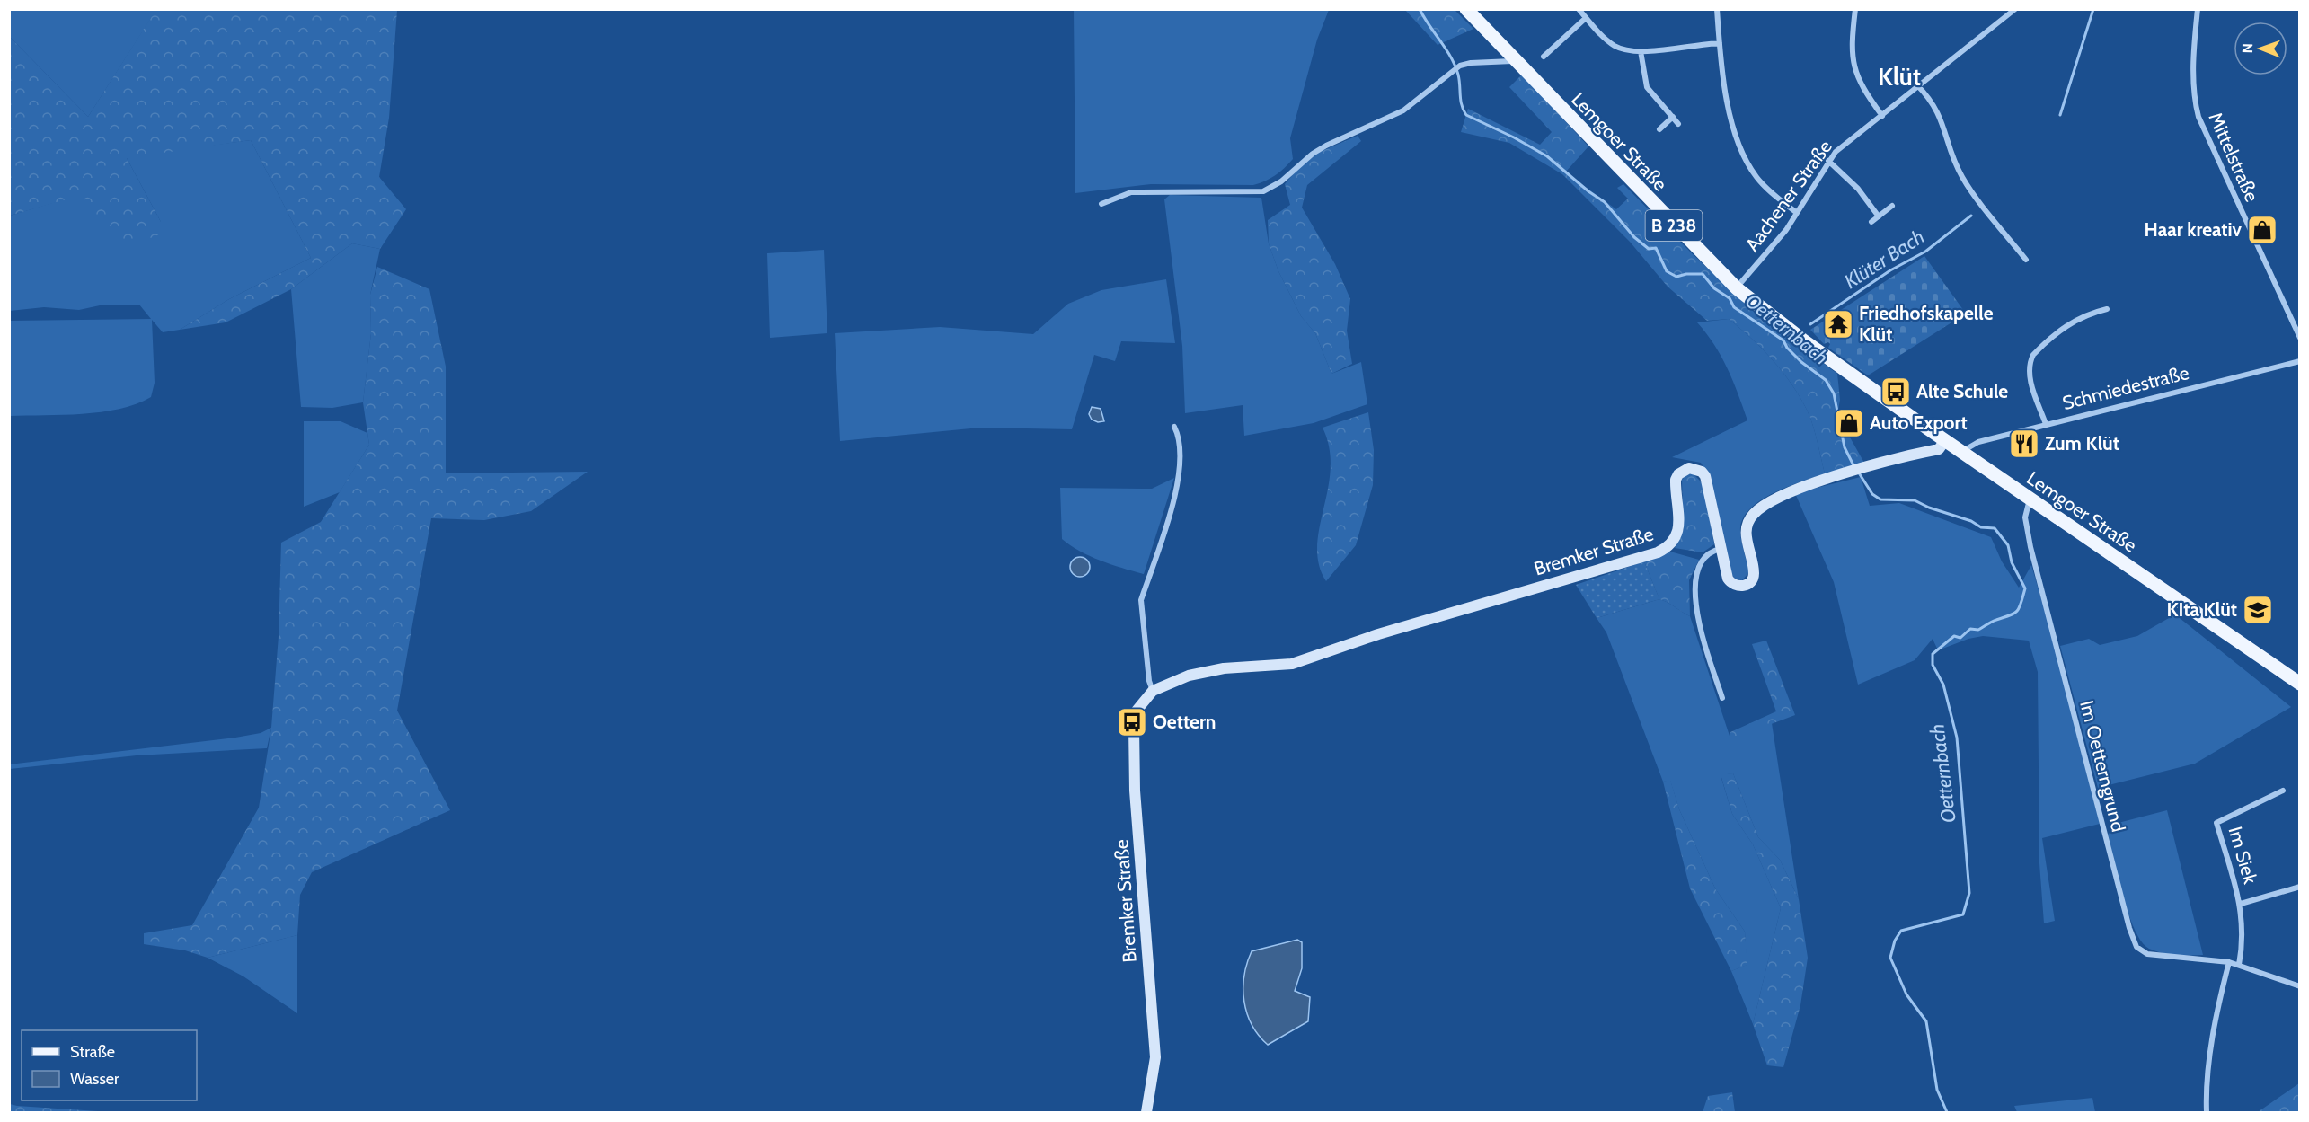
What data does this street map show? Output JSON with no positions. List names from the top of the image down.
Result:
{
  "streets": {
    "main road": ["Lemgoer Straße", "B 238"],
    "street": [
      "Mittelstraße",
      "Aachener Straße",
      "Schmiedestraße",
      "Bremker Straße",
      "Im Oetterngrund",
      "Im Siek"
    ]
  },
  "crossings": [
    ["Lemgoer Straße", "Aachener Straße"],
    ["Lemgoer Straße", "Schmiedestraße"],
    ["Lemgoer Straße", "Bremker Straße"],
    ["Lemgoer Straße", "Im Oetterngrund"]
  ],
  "districts": ["Klüt"],
  "water": ["Klüter Bach", "Oetternbach"],
  "places": {
    "shop": ["Haar kreativ", "Auto Export"],
    "temple": ["Friedhofskapelle Klüt"],
    "bus stop": ["Alte Schule", "Oettern"],
    "restaurant": ["Zum Klüt"],
    "school or university": ["KIta Klüt"]
  },
  "legend": ["Straße", "Wasser"],
  "north": "left"
}
